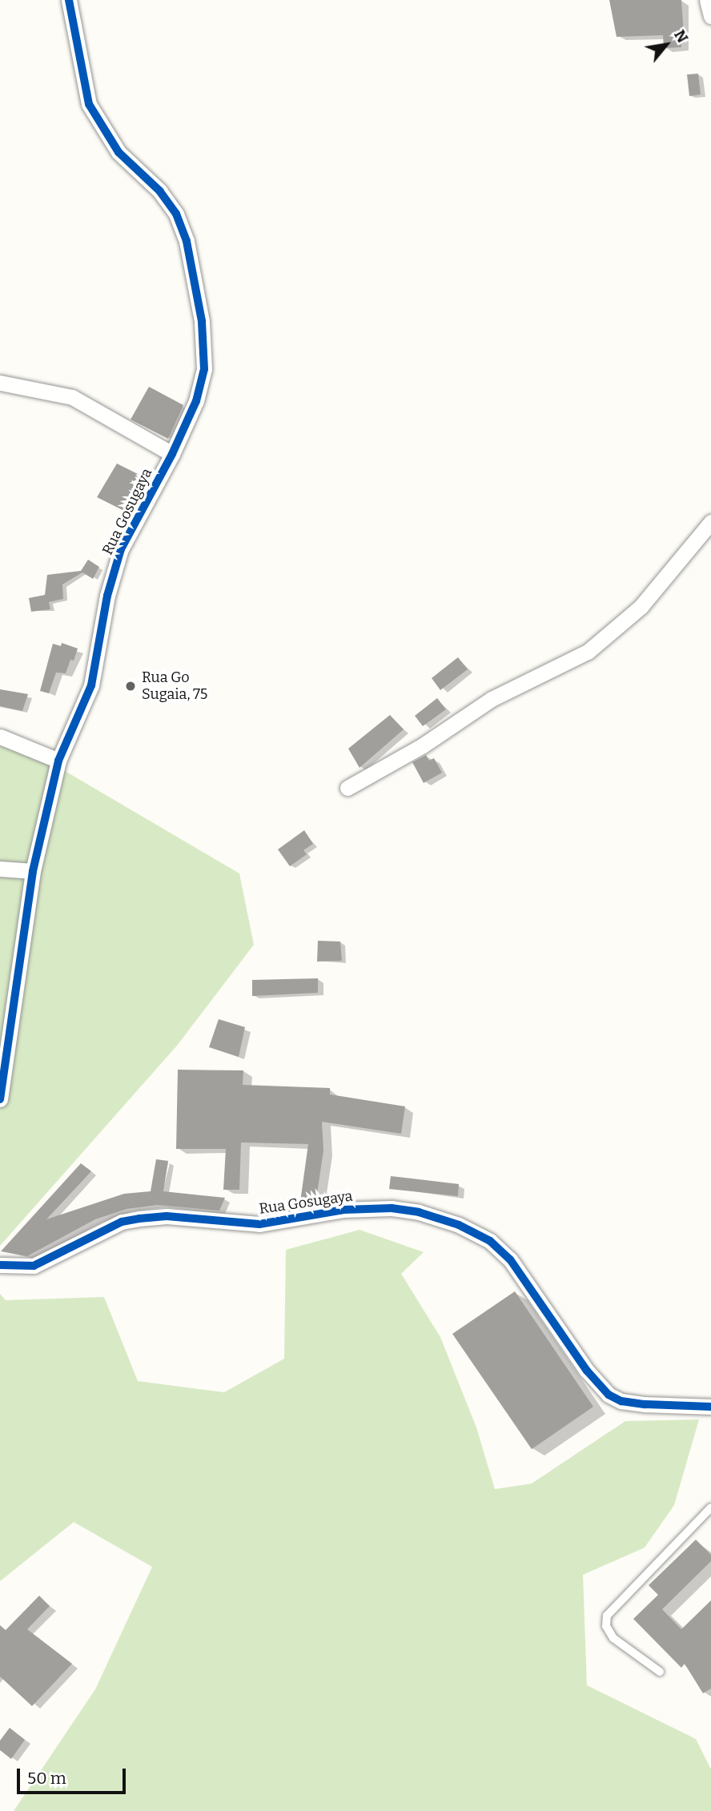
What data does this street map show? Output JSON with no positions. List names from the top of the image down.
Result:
{
  "streets": {
    "street": ["Rua Gosugaya"]
  },
  "places": ["Rua Go Sugaia, 75"],
  "scale_bar": "50 m",
  "north": "top right"
}
